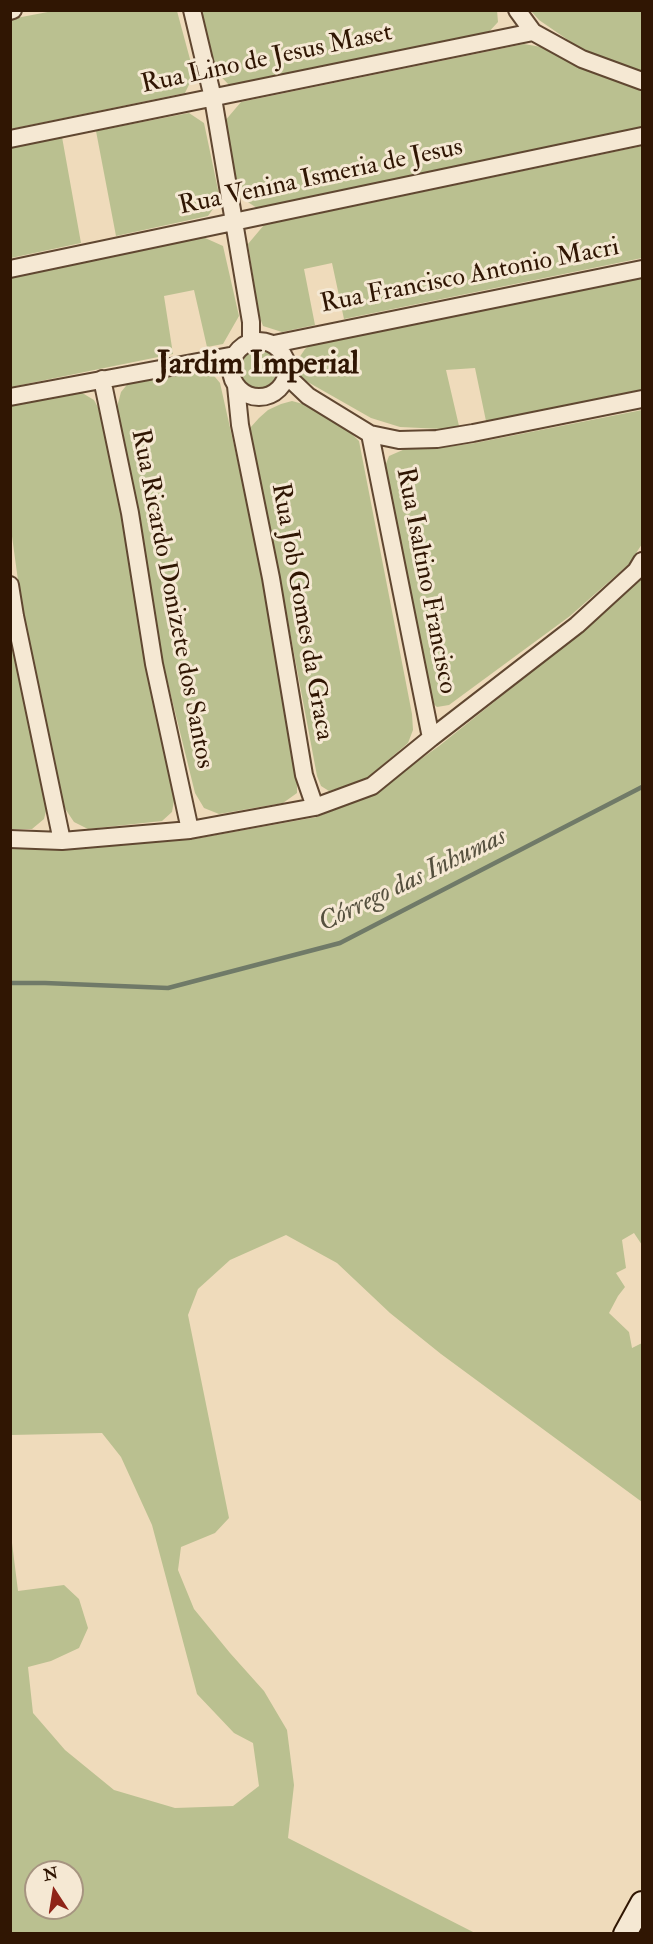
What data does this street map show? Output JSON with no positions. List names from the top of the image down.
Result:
{
  "streets": {
    "street": [
      "Rua Lino de Jesus Maset",
      "Rua Venina Ismeria de Jesus",
      "Rua Francisco Antonio Macri",
      "Rua Isaltino Francisco",
      "Rua Ricardo Donizete dos Santos",
      "Rua Job Gomes da Graca"
    ]
  },
  "crossings": [
    ["Rua Francisco Antonio Macri", "Rua Job Gomes da Graca"]
  ],
  "districts": ["Jardim Imperial"],
  "water": ["Córrego das Inhumas"],
  "north": "top"
}
